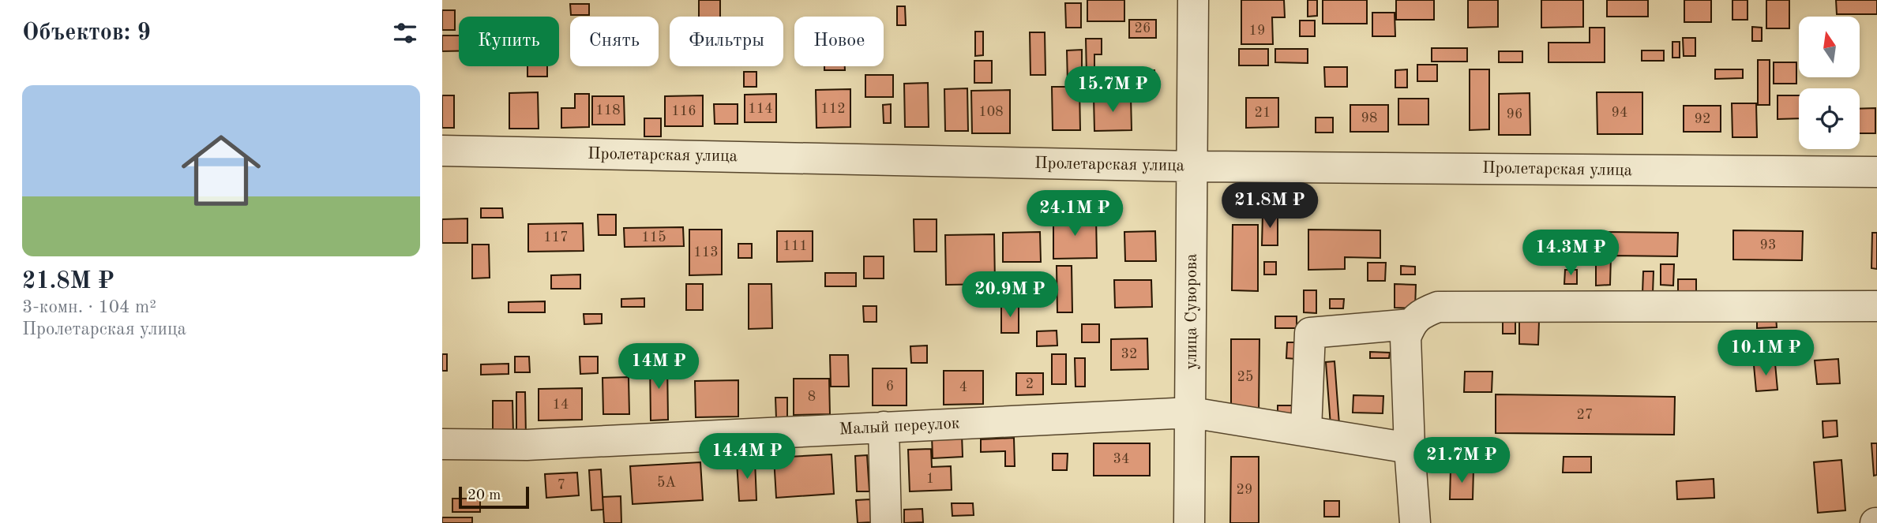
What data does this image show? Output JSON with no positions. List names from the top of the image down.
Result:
{
  "streets": {
    "street": ["Пролетарская улица", "улица Суворова", "Малый переулок"]
  },
  "crossings": [
    ["Пролетарская улица", "улица Суворова"],
    ["улица Суворова", "Малый переулок"]
  ],
  "house_numbers": [
    "26",
    "19",
    "114",
    "112",
    "118",
    "116",
    "108",
    "21",
    "94",
    "96",
    "98",
    "92",
    "117",
    "115",
    "93",
    "111",
    "113",
    "32",
    "25",
    "2",
    "6",
    "4",
    "8",
    "14",
    "27",
    "34",
    "1",
    "5А",
    "7",
    "29"
  ],
  "scale_bar": "20 m",
  "north": "top",
  "page": {
    "heading": "Объектов: 9",
    "chip": [
      "Купить",
      "Снять",
      "Фильтры",
      "Новое"
    ],
    "list": [
      {
        "name": "21.8M ₽",
        "note": "3-комн. · 104 m² · Пролетарская улица"
      }
    ],
    "price": [
      "15.7M ₽",
      "21.8M ₽",
      "24.1M ₽",
      "14.3M ₽",
      "20.9M ₽",
      "10.1M ₽",
      "14M ₽",
      "14.4M ₽",
      "21.7M ₽"
    ],
    "scale": "20 m"
  }
}
